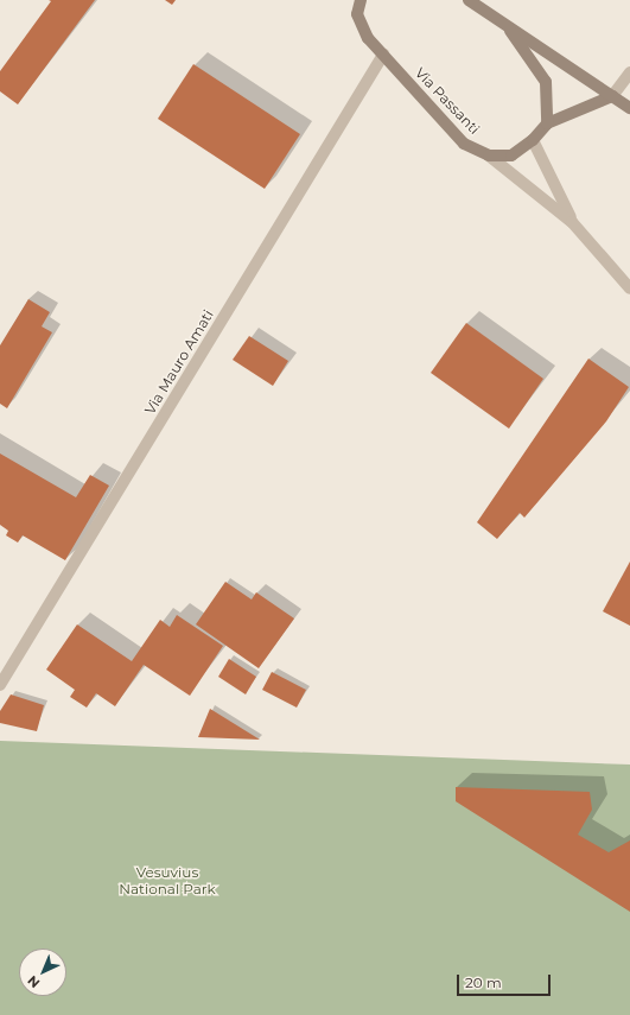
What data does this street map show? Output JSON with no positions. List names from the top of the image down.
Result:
{
  "streets": {
    "main road": ["Via Passanti"],
    "street": ["Via Mauro Amati"]
  },
  "crossings": [
    ["Via Passanti", "Via Mauro Amati"]
  ],
  "parks": ["Vesuvius National Park"],
  "scale_bar": "20 m",
  "north": "bottom left"
}
